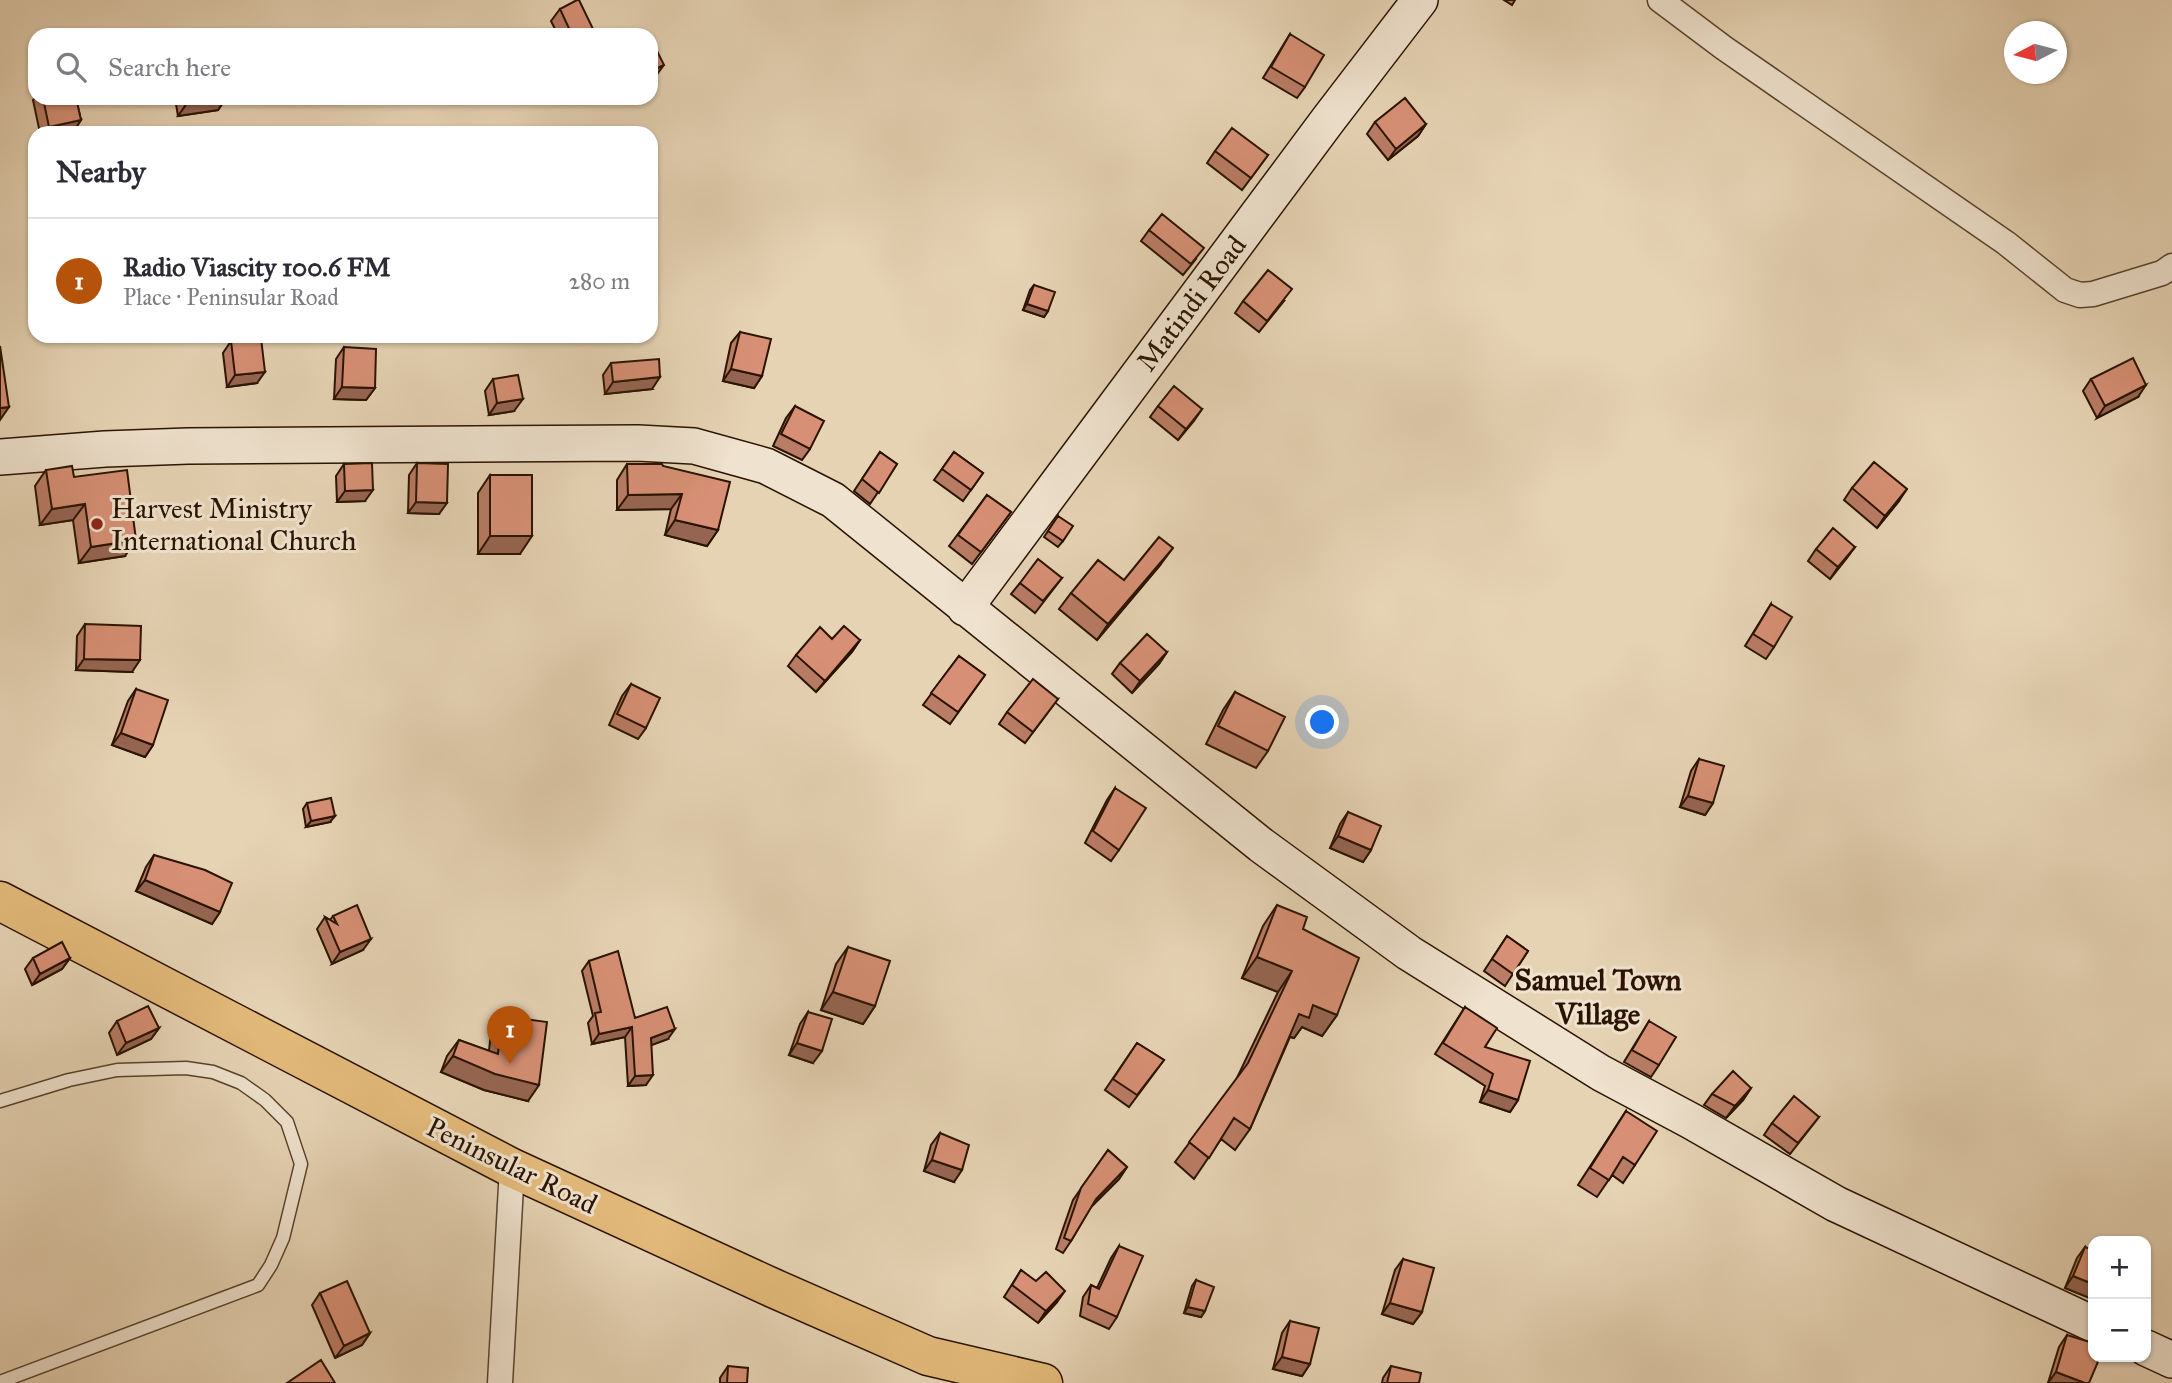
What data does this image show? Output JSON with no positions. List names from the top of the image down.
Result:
{
  "streets": {
    "main road": ["Peninsular Road"],
    "street": ["Matindi Road"]
  },
  "districts": ["Samuel Town Village"],
  "places": ["Harvest Ministry International Church"],
  "north": "left",
  "page": {
    "search": "Search here",
    "heading": "Nearby",
    "list": [
      {
        "mark": "1",
        "name": "Radio Viascity 100.6 FM",
        "note": "Place · Peninsular Road",
        "value": "280 m"
      }
    ],
    "pins": "1",
    "map_buttons": ["+", "−"]
  }
}
